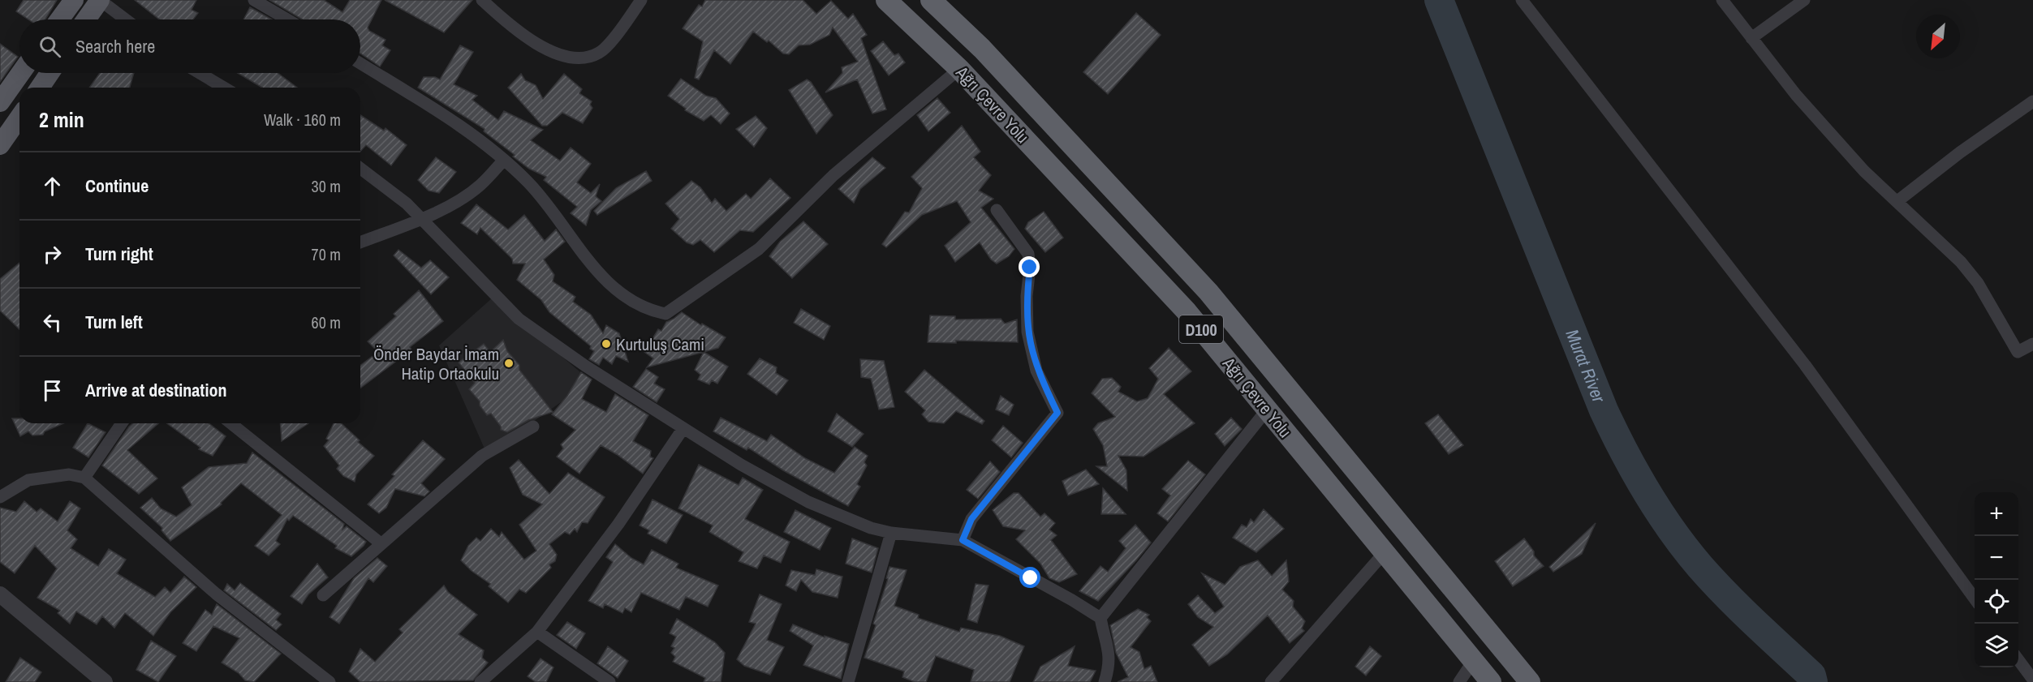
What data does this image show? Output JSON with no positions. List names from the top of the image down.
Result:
{
  "streets": {
    "highway": ["Ağrı Çevre Yolu", "D100"]
  },
  "water": ["Murat River"],
  "places": ["Kurtuluş Cami", "Önder Baydar İmam Hatip Ortaokulu"],
  "north": "bottom left",
  "page": {
    "search": "Search here",
    "heading": ["2 min", "Walk · 160 m"],
    "list": [
      ["Continue", "30 m"],
      ["Turn right", "70 m"],
      ["Turn left", "60 m"],
      "Arrive at destination"
    ],
    "map_buttons": ["+", "−"]
  }
}
